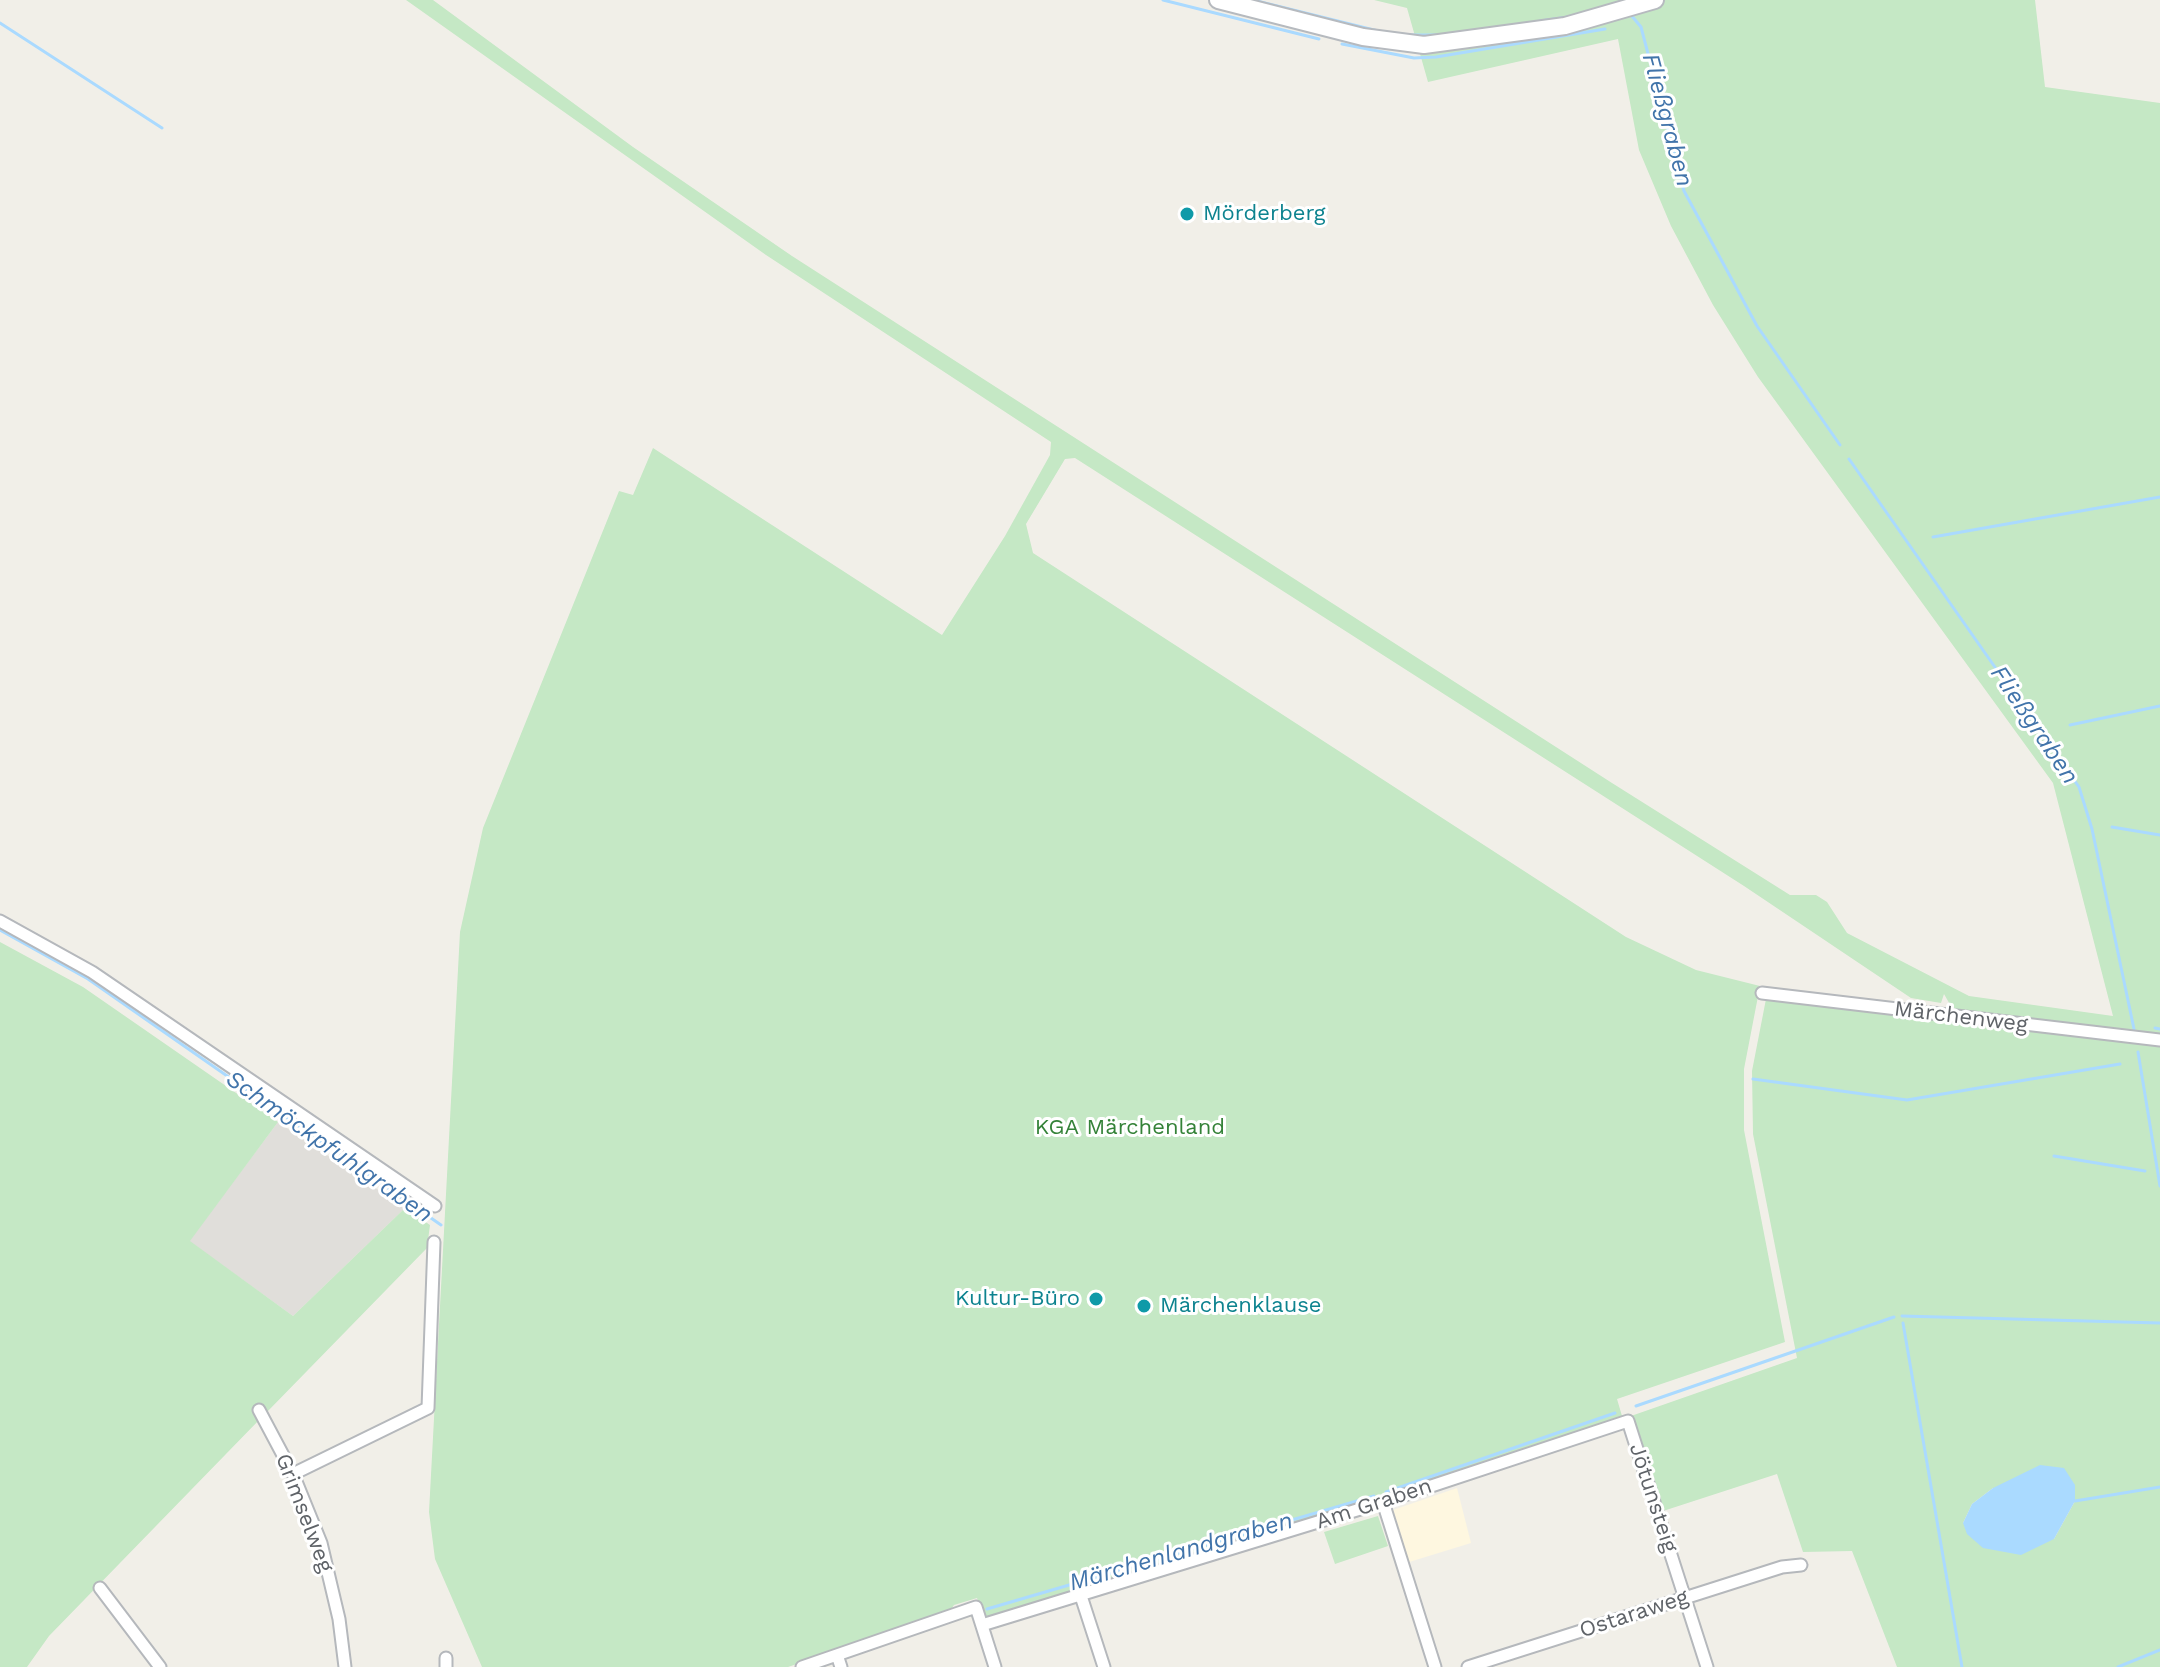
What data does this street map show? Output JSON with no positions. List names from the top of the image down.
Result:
{
  "streets": {
    "street": [
      "Märchenweg",
      "Jötunsteig",
      "Am Graben",
      "Grimselweg",
      "Ostaraweg"
    ]
  },
  "crossings": [
    ["Jötunsteig", "Am Graben"],
    ["Jötunsteig", "Ostaraweg"]
  ],
  "water": ["Fließgraben", "Schmöckpfuhlgraben", "Märchenlandgraben"],
  "parks": ["KGA Märchenland"],
  "places": ["Mörderberg", "Kultur-Büro", "Märchenklause"]
}
